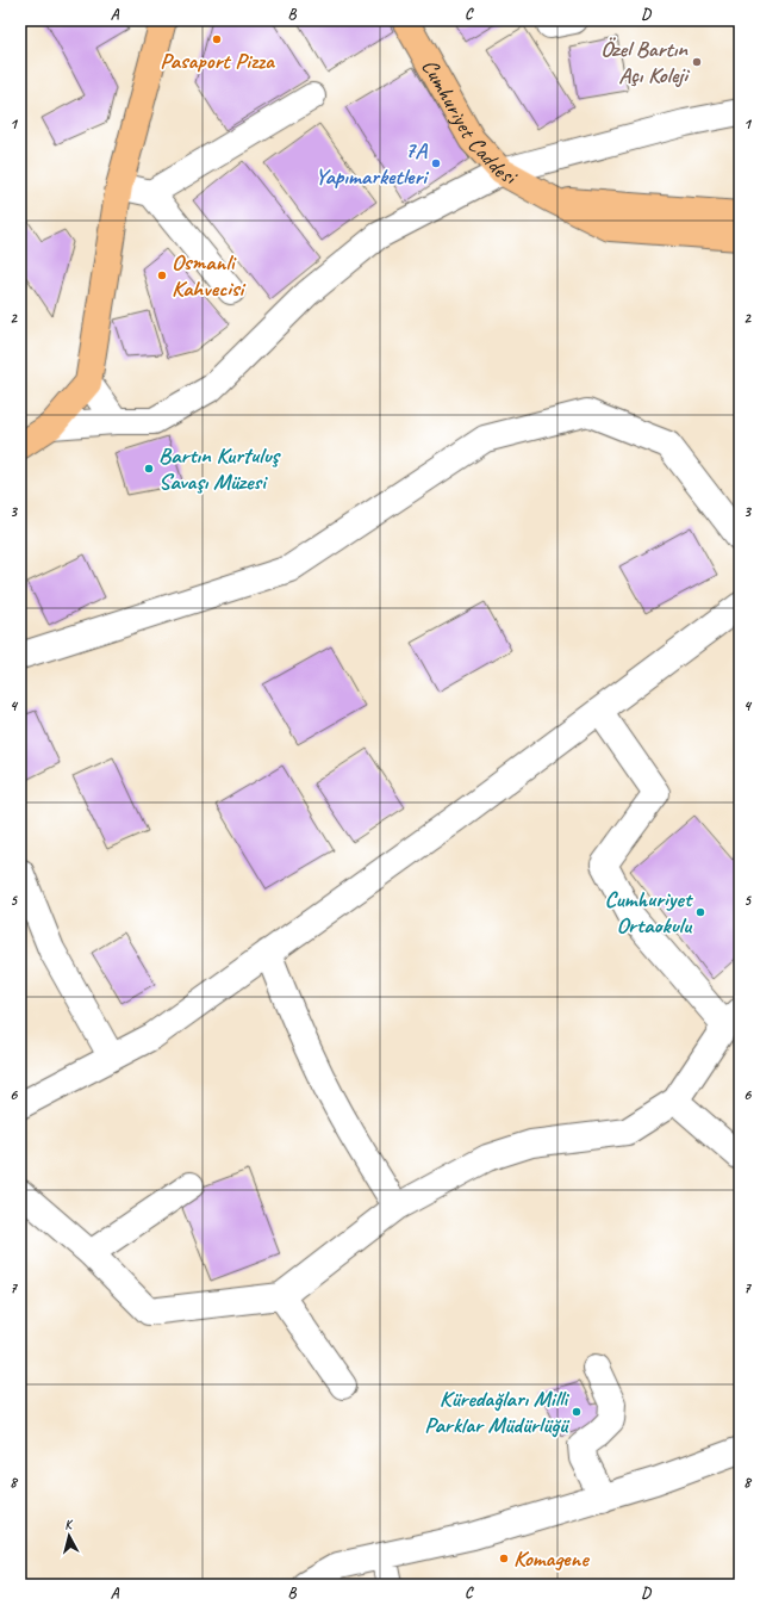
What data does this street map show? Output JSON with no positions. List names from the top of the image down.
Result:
{
  "streets": {
    "main road": ["Cumhuriyet Caddesi"]
  },
  "places": [
    "Pasaport Pizza",
    "Özel Bartın Açı Koleji",
    "7A Yapımarketleri",
    "Osmanli Kahvecisi",
    "Bartın Kurtuluş Savaşı Müzesi",
    "Cumhuriyet Ortaokulu",
    "Küredağları Milli Parklar Müdürlüğü",
    "Komagene"
  ],
  "north": "top",
  "grid": {
    "columns": [
      "A",
      "B",
      "C",
      "D"
    ],
    "rows": [
      "1",
      "2",
      "3",
      "4",
      "5",
      "6",
      "7",
      "8"
    ]
  }
}
